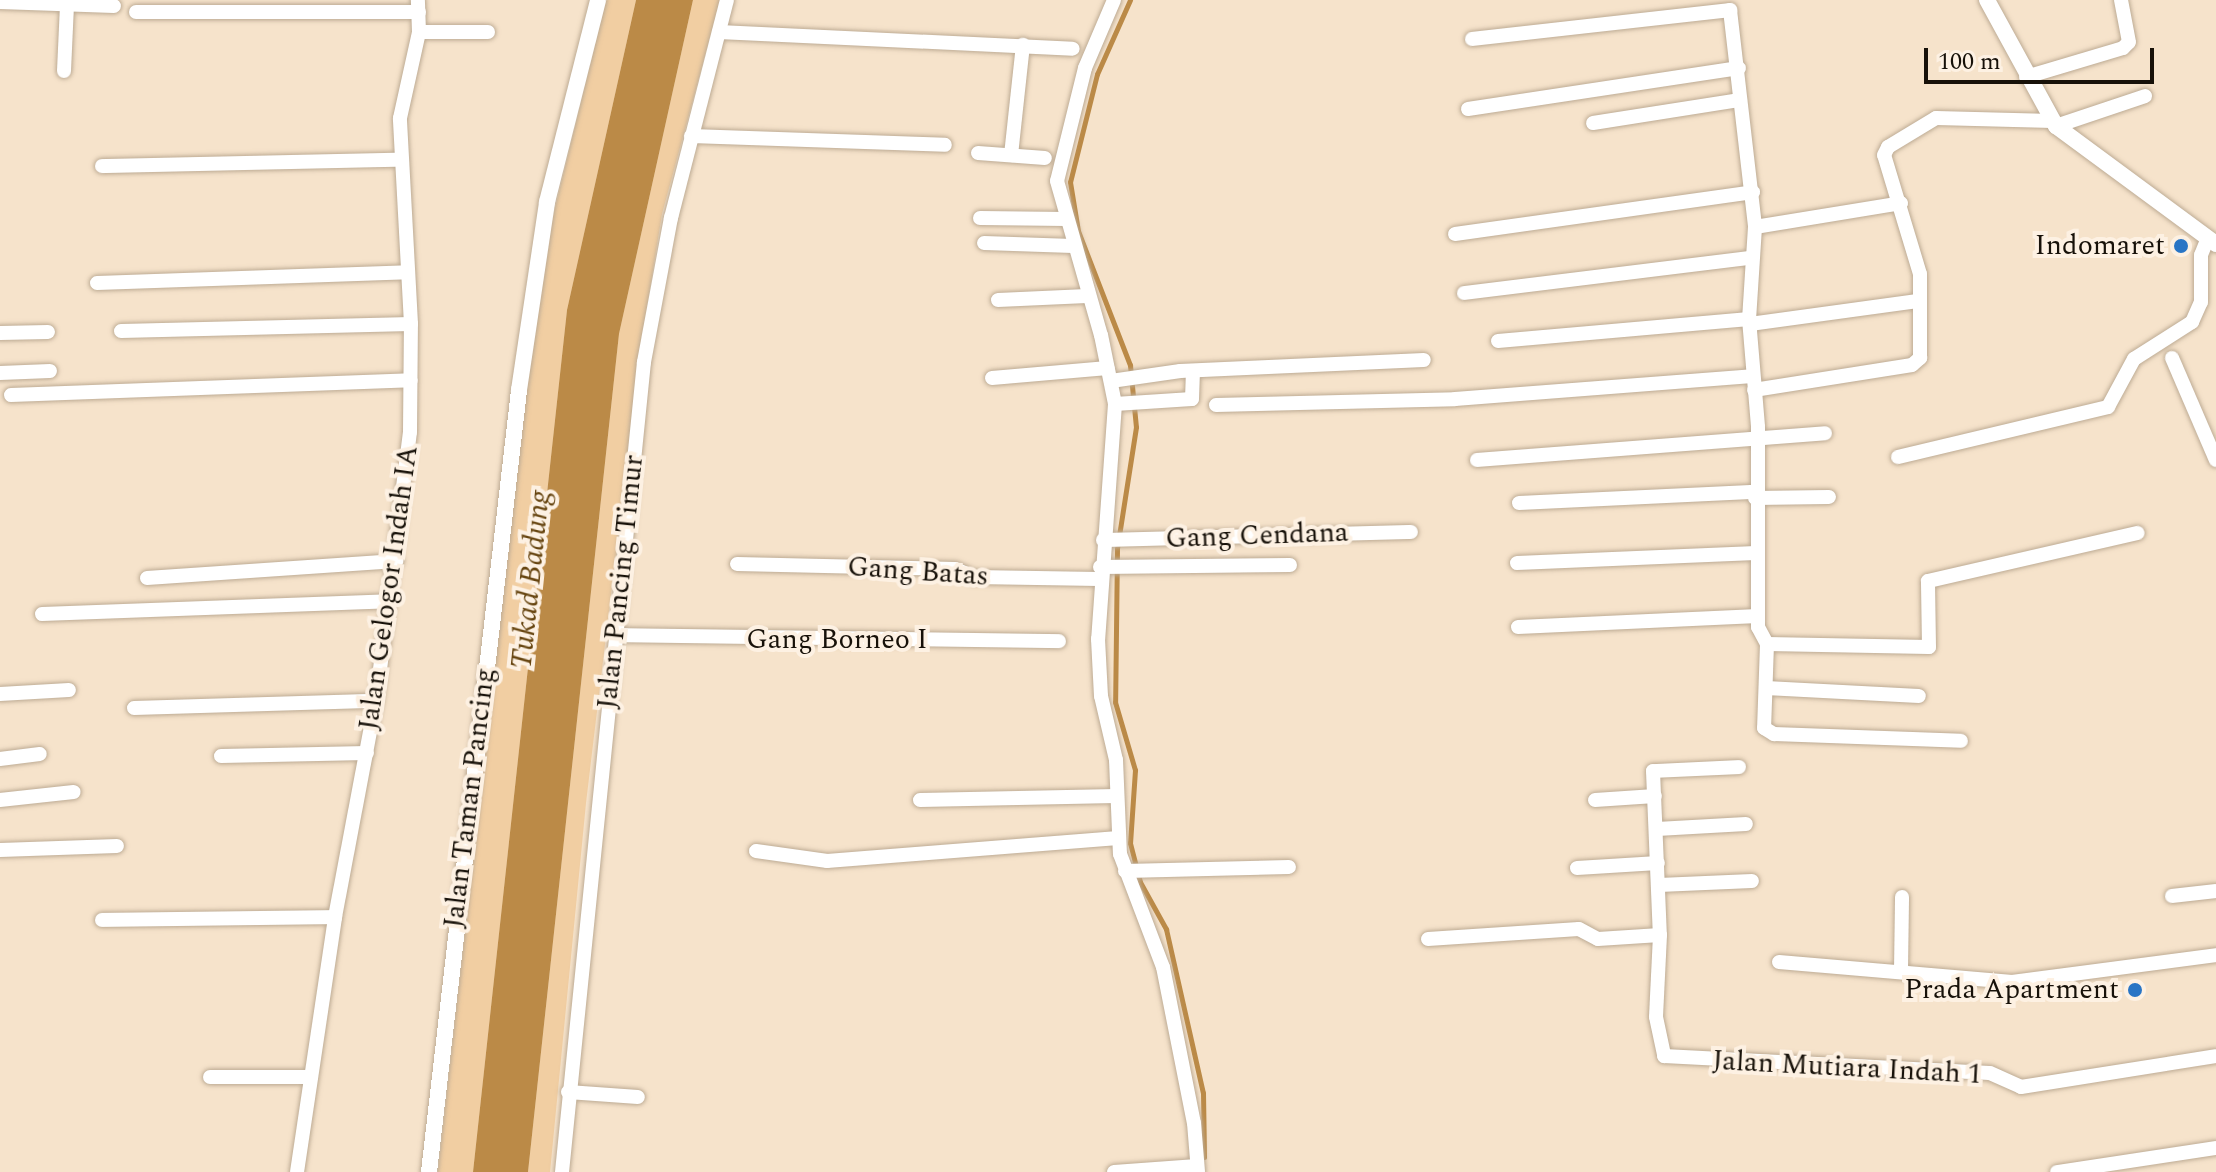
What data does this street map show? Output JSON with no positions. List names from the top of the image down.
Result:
{
  "streets": {
    "street": [
      "Gang Cendana",
      "Gang Batas",
      "Jalan Pancing Timur",
      "Jalan Gelogor Indah IA",
      "Gang Borneo I",
      "Jalan Taman Pancing",
      "Jalan Mutiara Indah 1"
    ]
  },
  "crossings": [
    ["Jalan Pancing Timur", "Gang Borneo I"]
  ],
  "water": ["Tukad Badung"],
  "places": ["Indomaret", "Prada Apartment"],
  "scale_bar": "100 m"
}
